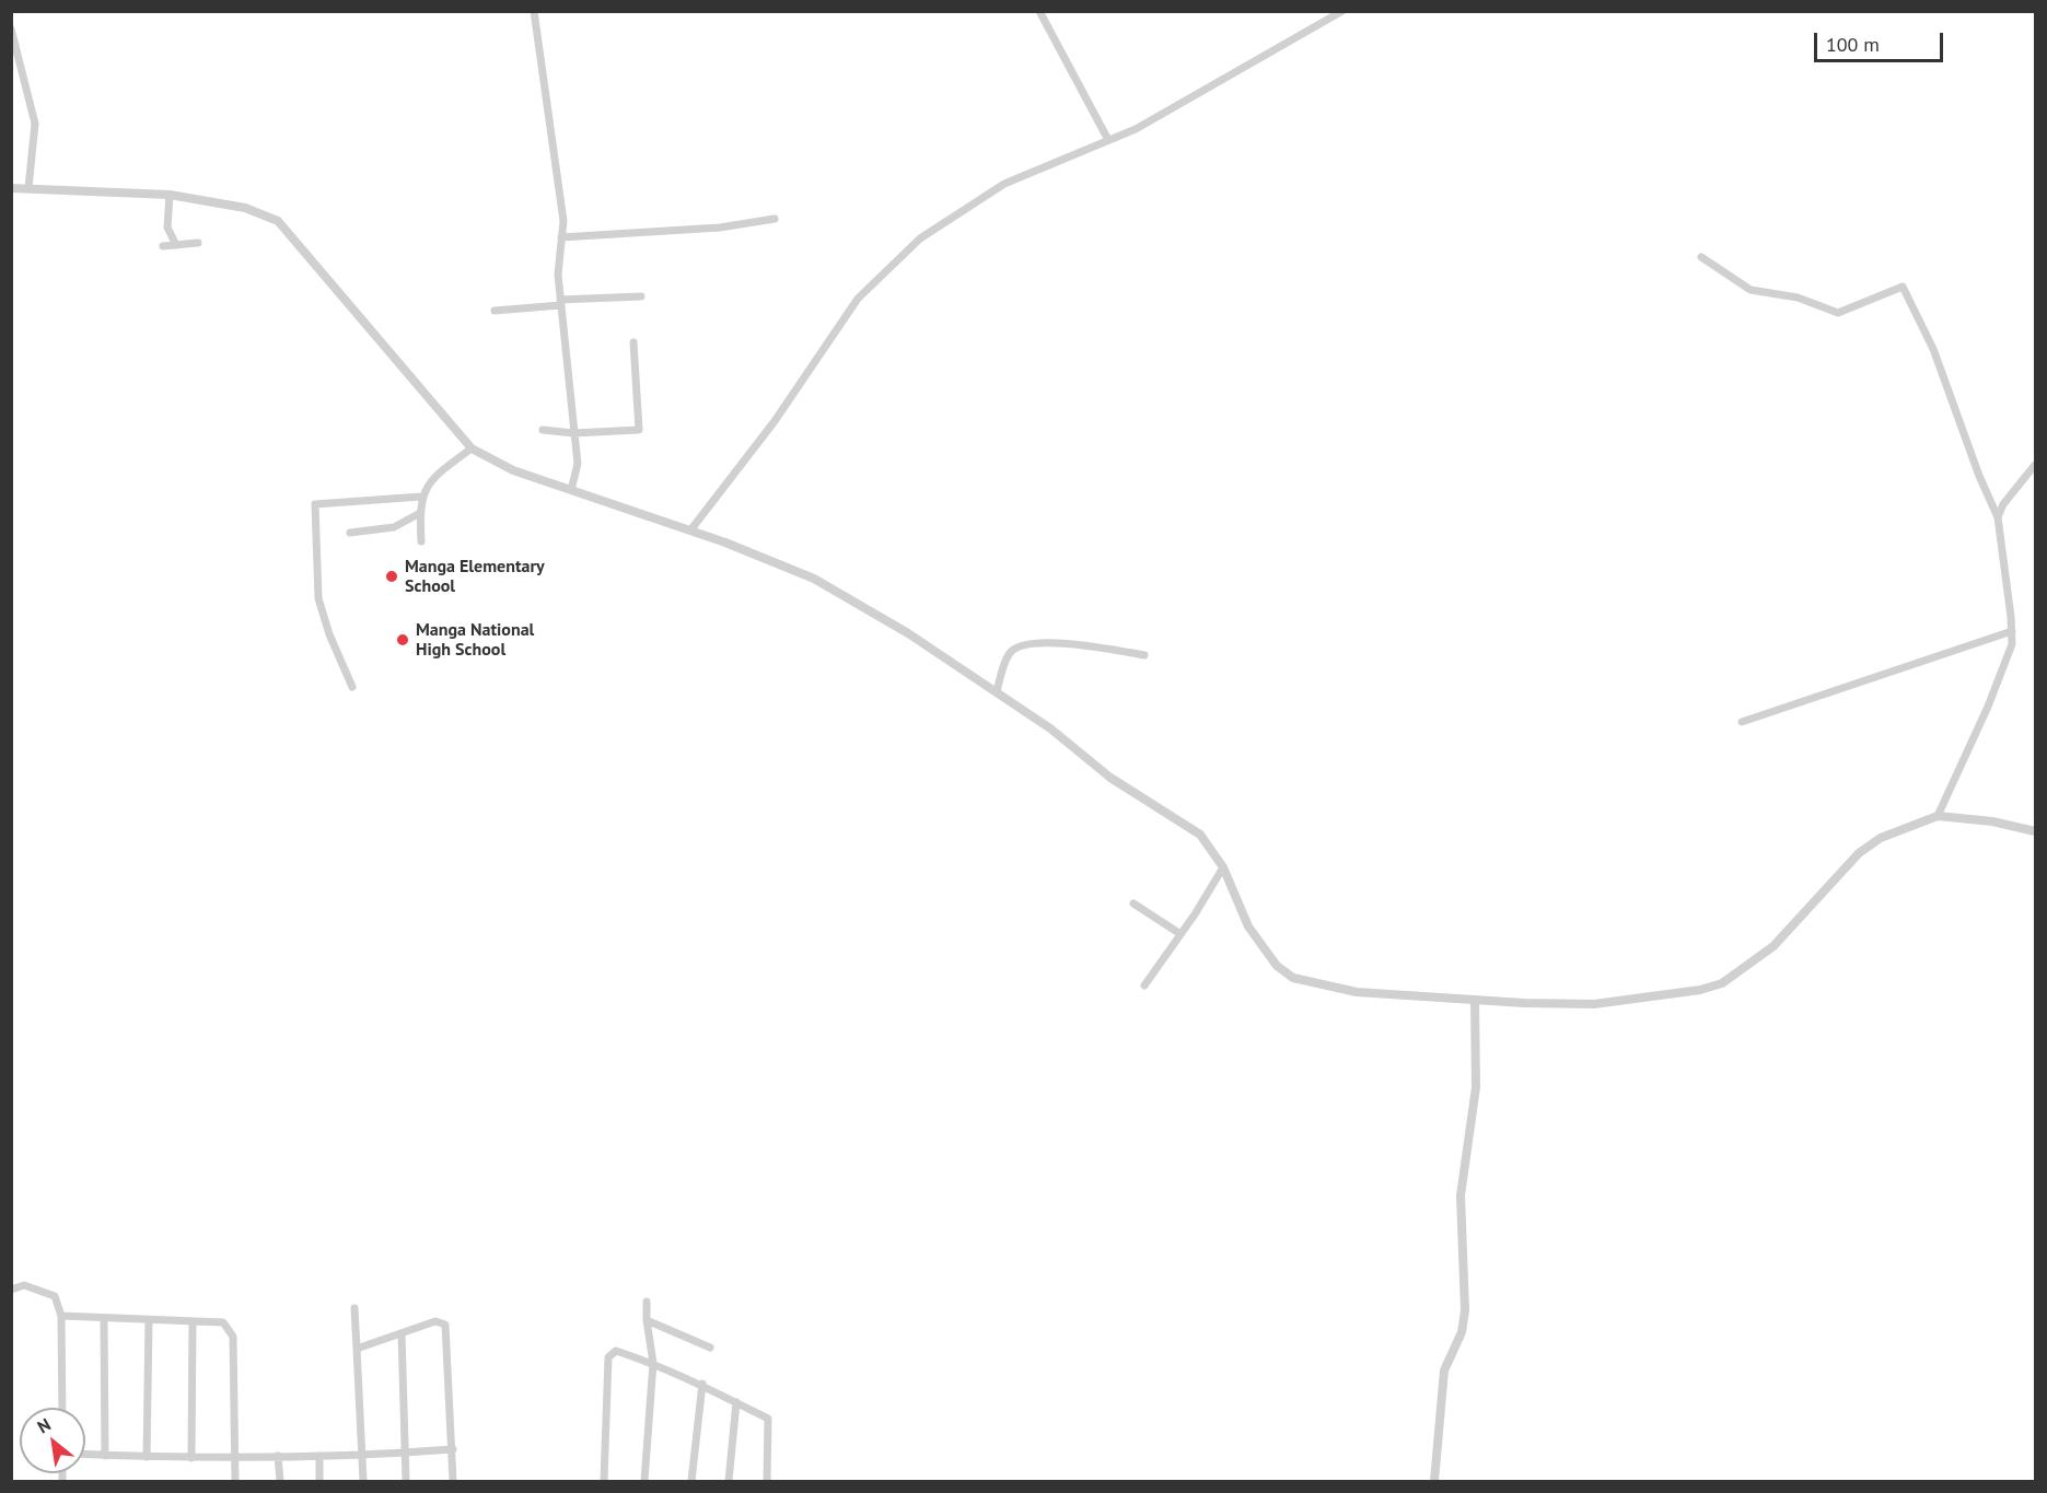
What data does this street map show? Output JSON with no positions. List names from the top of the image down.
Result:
{
  "places": ["Manga Elementary School", "Manga National High School"],
  "scale_bar": "100 m",
  "north": "top left"
}
